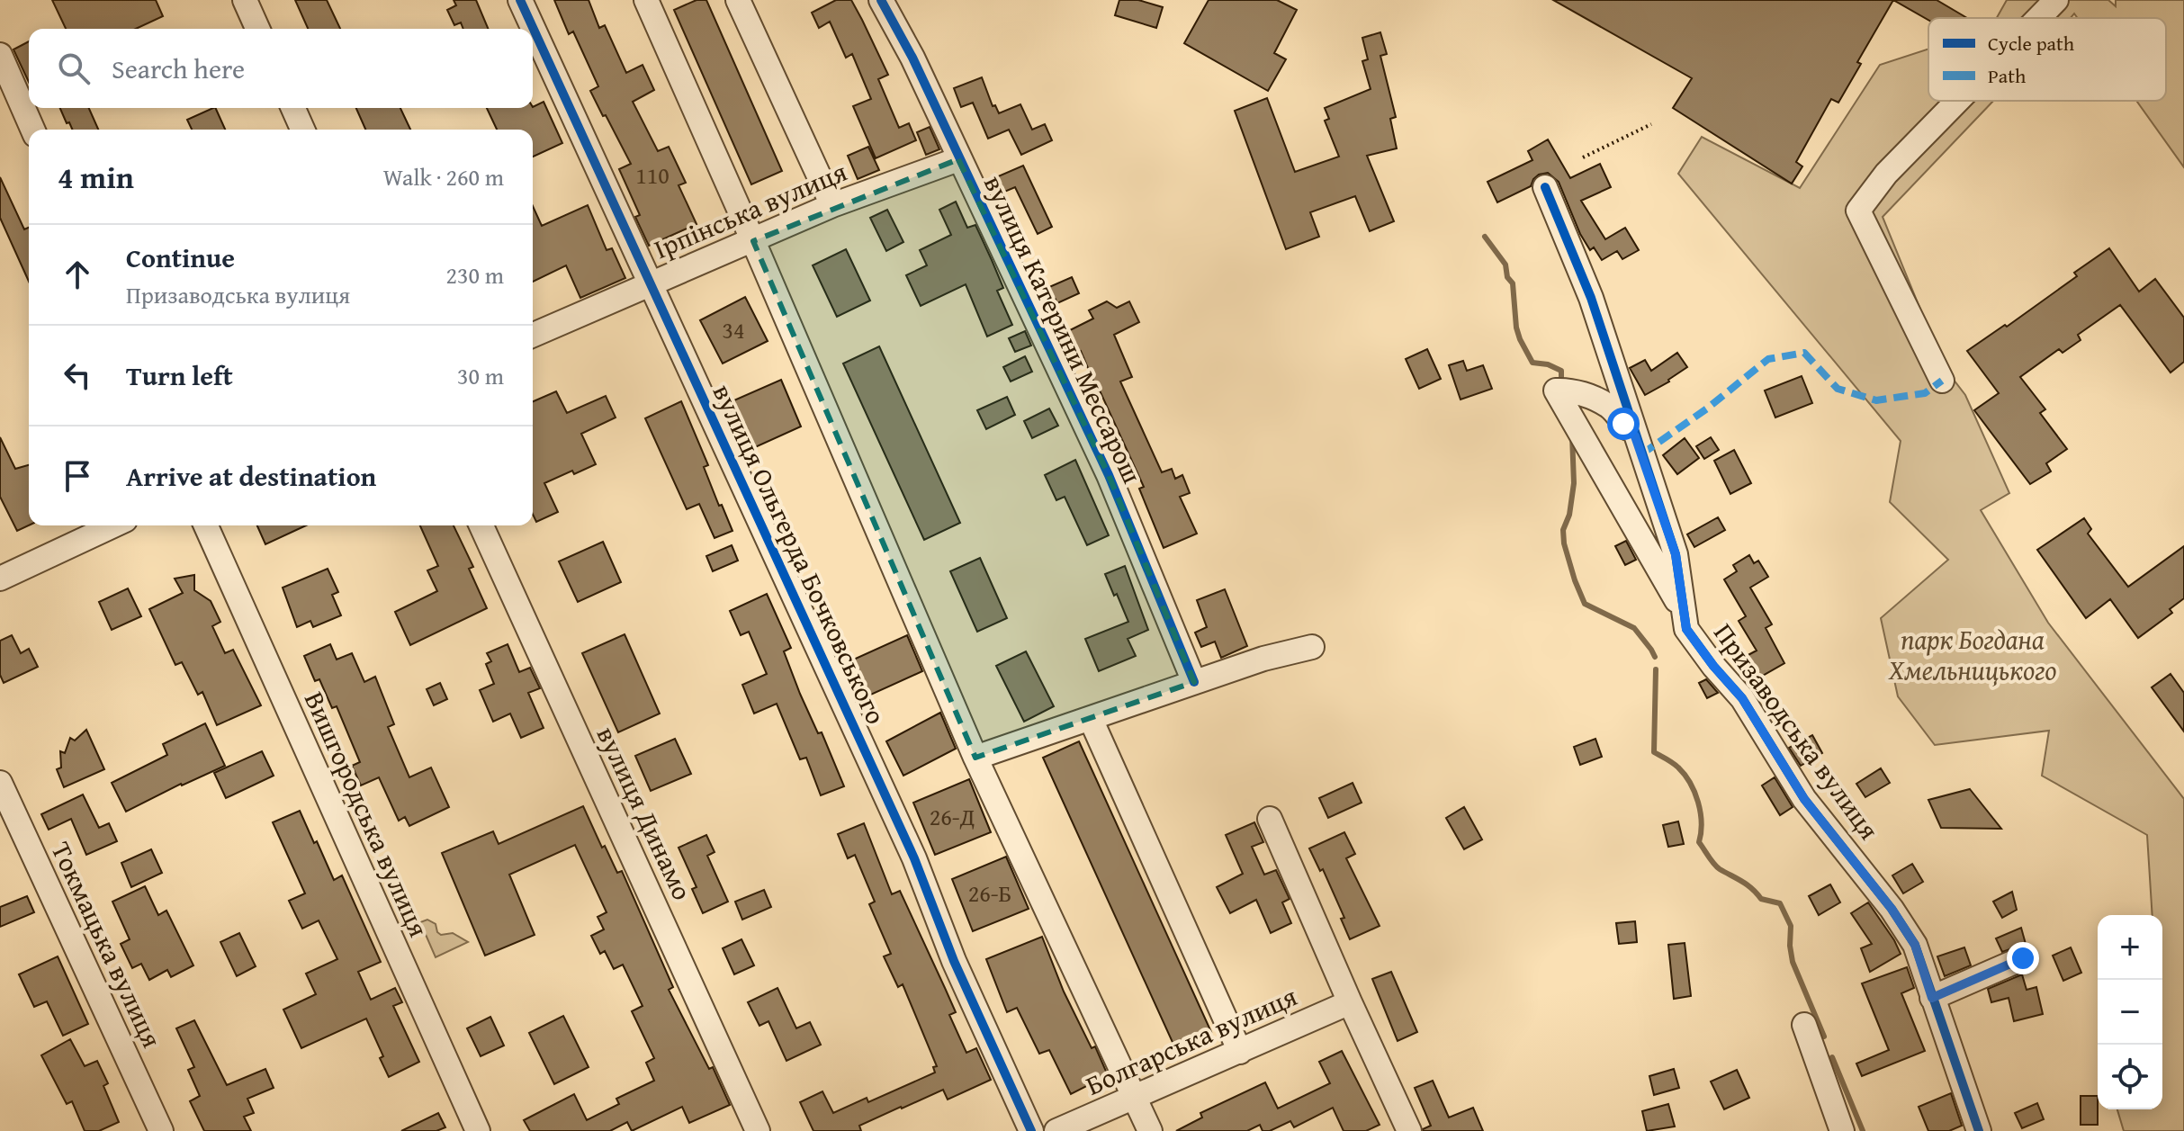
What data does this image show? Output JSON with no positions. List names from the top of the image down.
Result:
{
  "streets": {
    "street": [
      "Ірпінська вулиця",
      "вулиця Катерини Мессарош",
      "вулиця Ольгерда Бочковського",
      "Призаводська вулиця",
      "вулиця Динамо",
      "Вишгородська вулиця",
      "Токмацька вулиця",
      "Болгарська вулиця"
    ]
  },
  "crossings": [
    ["Ірпінська вулиця", "вулиця Катерини Мессарош"],
    ["Ірпінська вулиця", "вулиця Ольгерда Бочковського"]
  ],
  "parks": ["парк Богдана Хмельницького"],
  "house_numbers": [
    "110",
    "34",
    "26-Д",
    "26-Б"
  ],
  "legend": ["Cycle path", "Path"],
  "page": {
    "search": "Search here",
    "heading": ["4 min", "Walk · 260 m"],
    "list": [
      ["Continue", "Призаводська вулиця", "230 m"],
      ["Turn left", "30 m"],
      "Arrive at destination"
    ],
    "map_buttons": ["+", "−"]
  }
}
